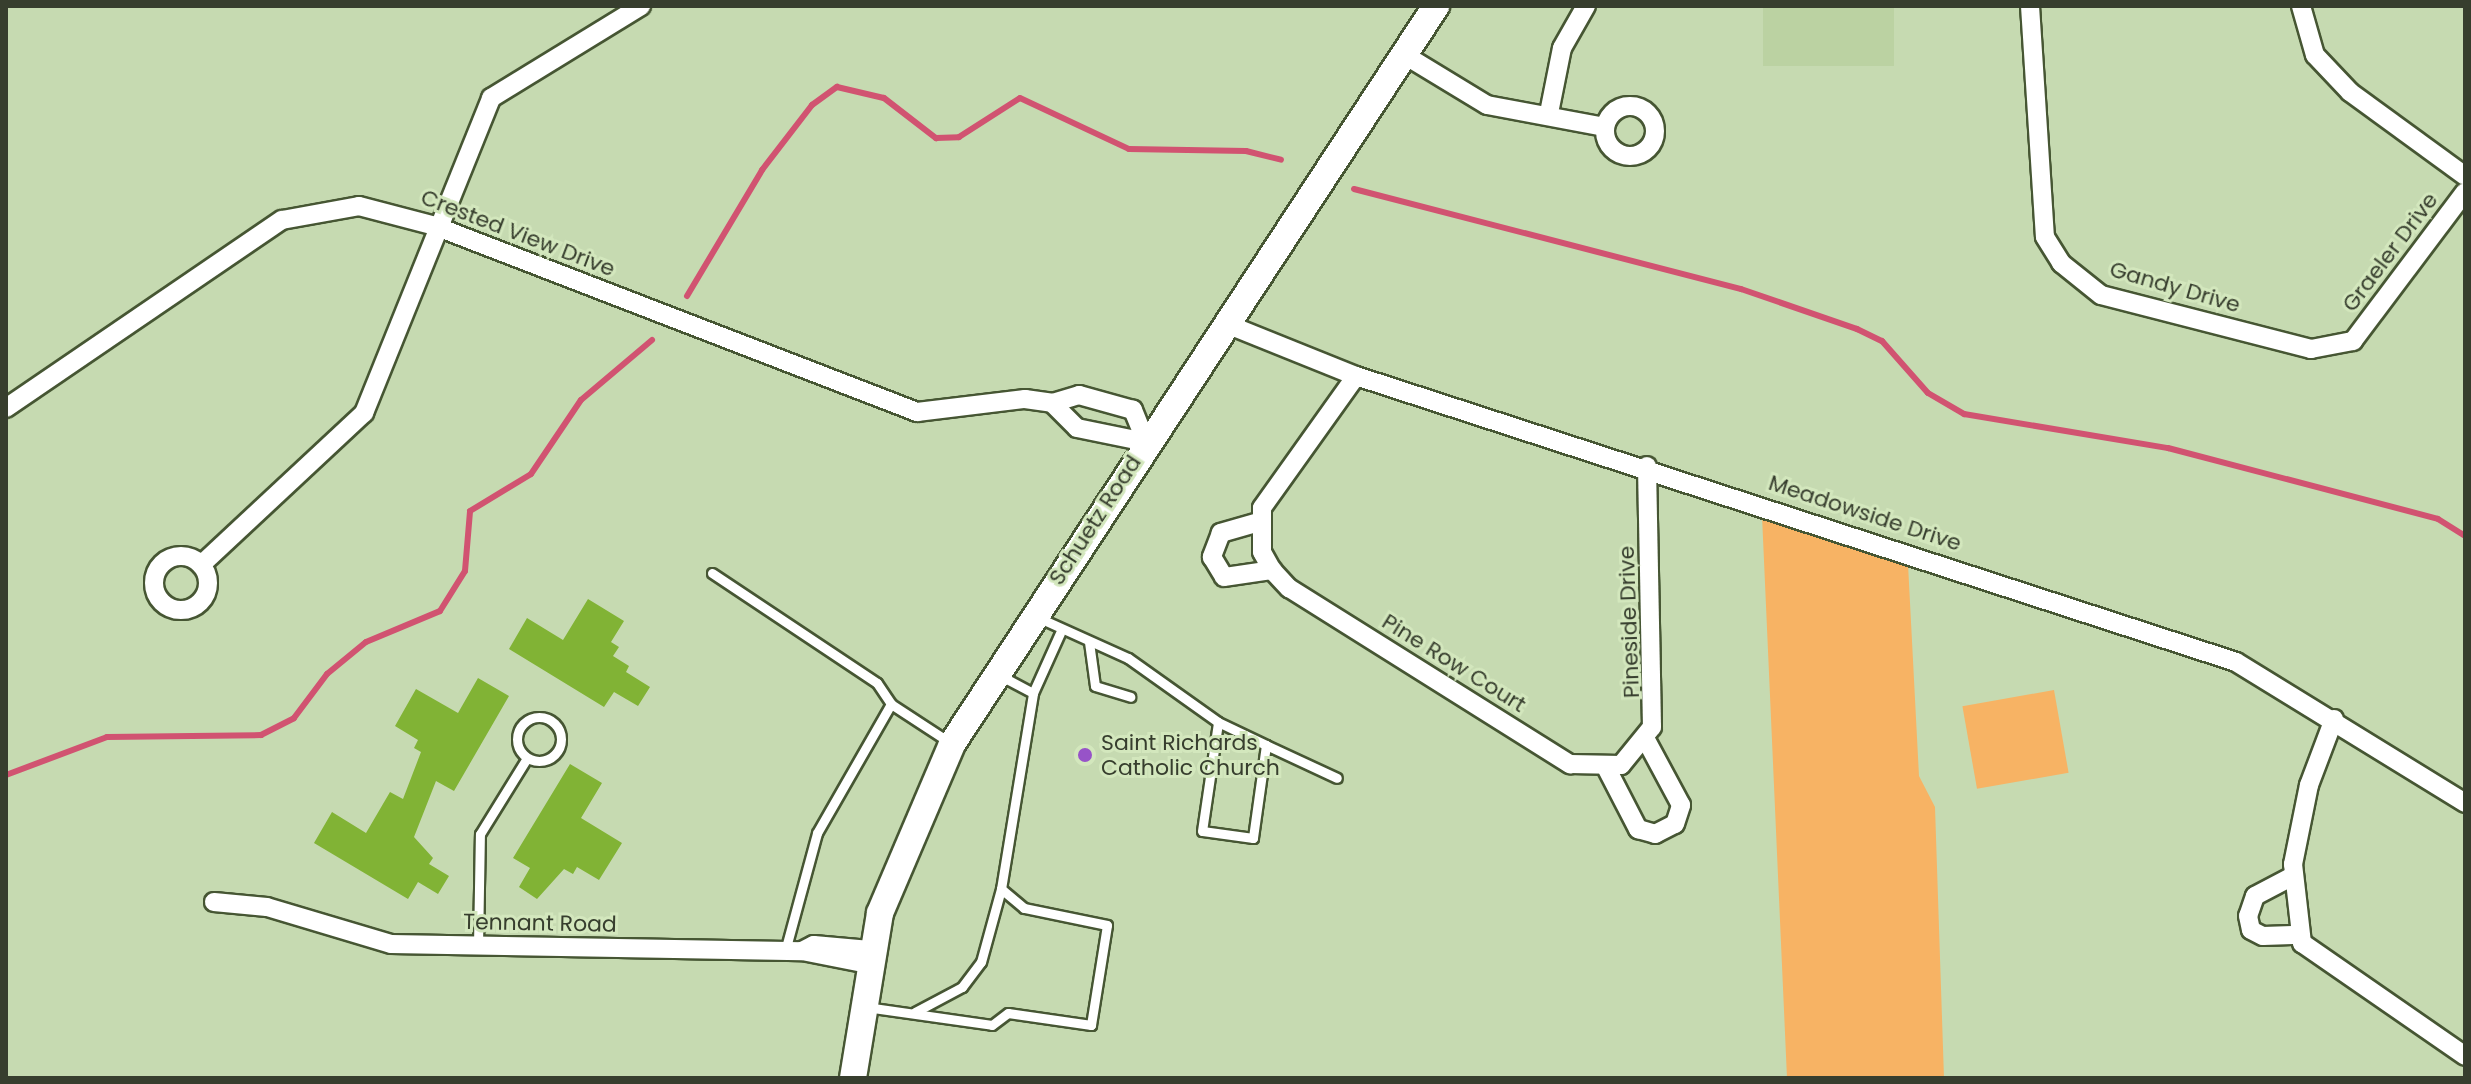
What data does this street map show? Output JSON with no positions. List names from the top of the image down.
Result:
{
  "streets": {
    "main road": ["Schuetz Road"],
    "street": [
      "Crested View Drive",
      "Graeler Drive",
      "Gandy Drive",
      "Meadowside Drive",
      "Pineside Drive",
      "Pine Row Court",
      "Tennant Road"
    ]
  },
  "crossings": [
    ["Crested View Drive", "Schuetz Road"],
    ["Graeler Drive", "Gandy Drive"],
    ["Meadowside Drive", "Schuetz Road"],
    ["Meadowside Drive", "Pineside Drive"],
    ["Schuetz Road", "Tennant Road"]
  ],
  "places": ["Saint Richards Catholic Church"]
}
